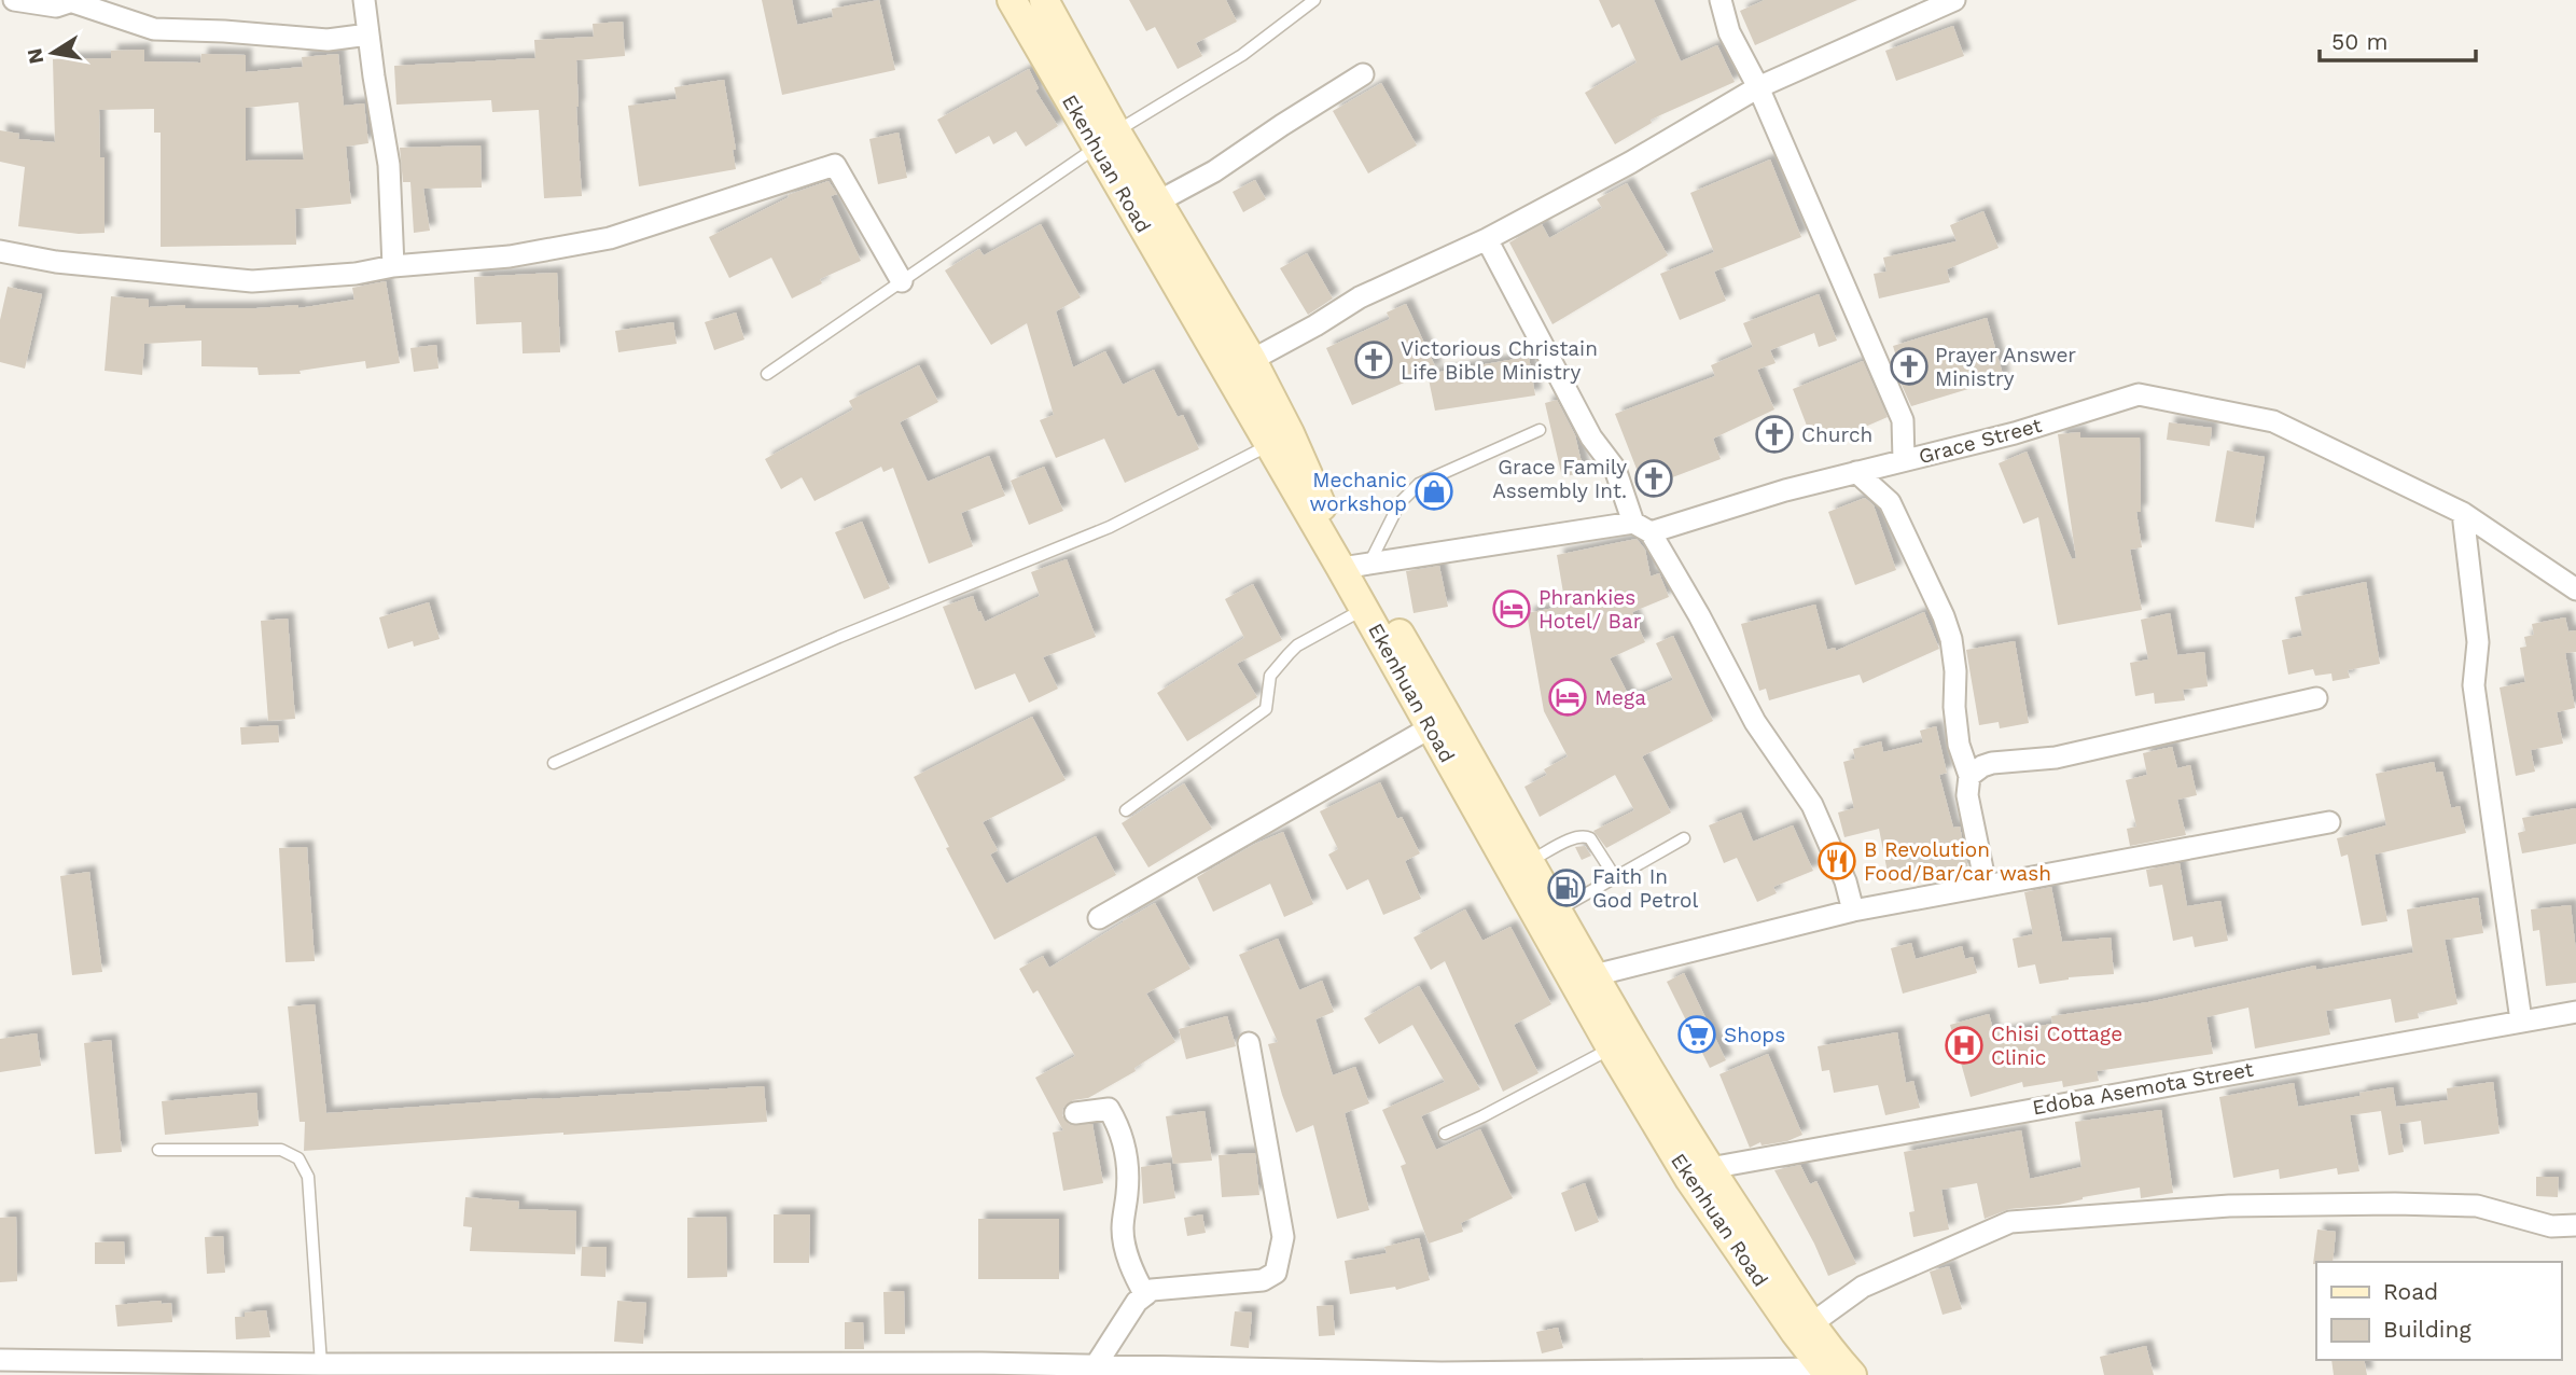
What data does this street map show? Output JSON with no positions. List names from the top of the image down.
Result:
{
  "streets": {
    "main road": ["Ekenhuan Road"],
    "street": ["Grace Street", "Edoba Asemota Street"]
  },
  "crossings": [
    ["Ekenhuan Road", "Grace Street"],
    ["Ekenhuan Road", "Edoba Asemota Street"]
  ],
  "places": {
    "church": [
      "Victorious Christain Life Bible Ministry",
      "Prayer Answer Ministry",
      "Church",
      "Grace Family Assembly Int."
    ],
    "shop": ["Mechanic workshop"],
    "hotel": ["Phrankies Hotel/ Bar", "Mega"],
    "restaurant": ["B Revolution Food/Bar/car wash"],
    "fuel station": ["Faith In God Petrol"],
    "supermarket": ["Shops"],
    "hospital": ["Chisi Cottage Clinic"]
  },
  "legend": ["Road", "Building"],
  "scale_bar": "50 m",
  "north": "left"
}
